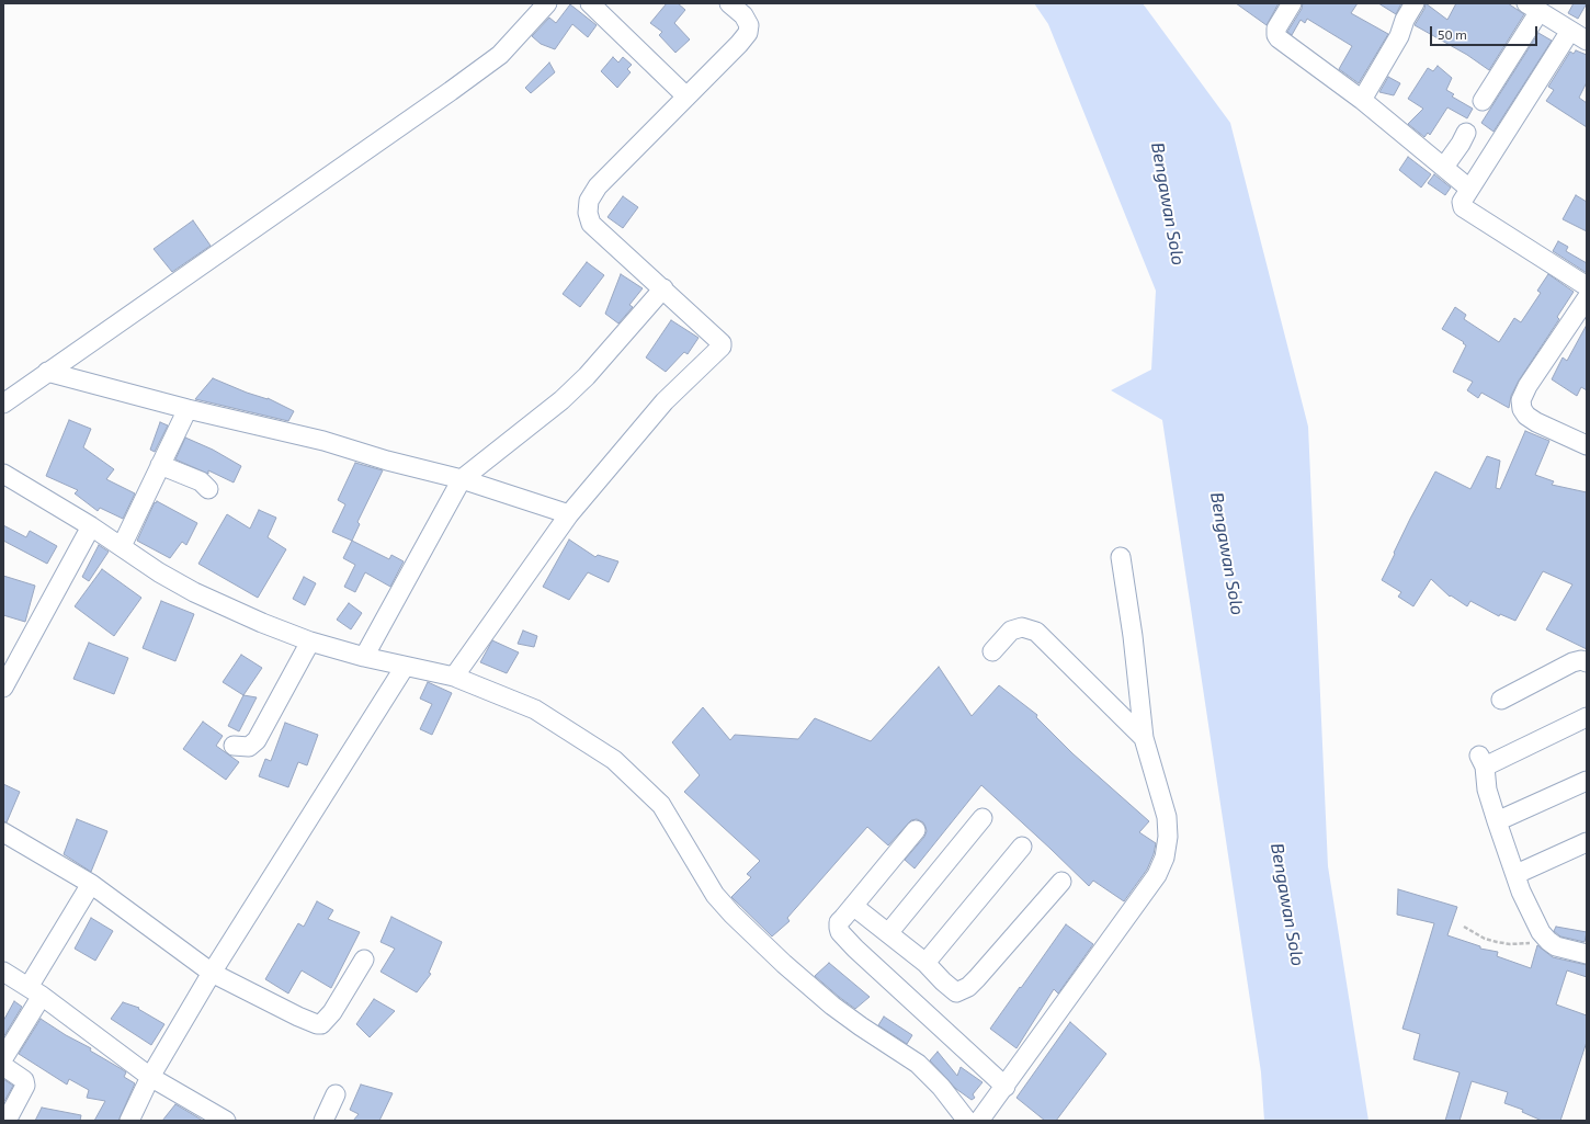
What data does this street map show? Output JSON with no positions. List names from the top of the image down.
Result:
{
  "water": ["Bengawan Solo"],
  "scale_bar": "50 m"
}
